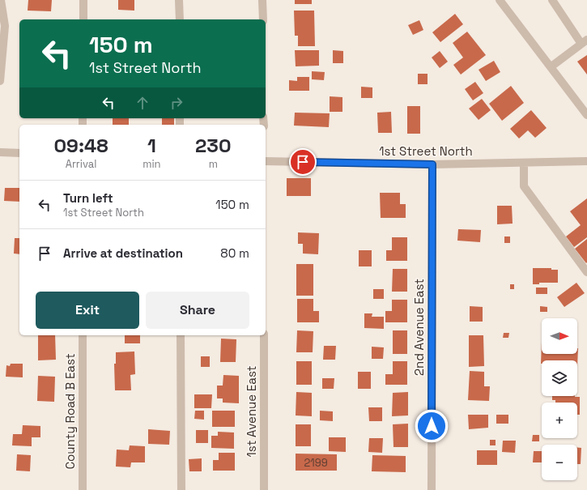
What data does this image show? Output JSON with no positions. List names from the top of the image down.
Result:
{
  "streets": {
    "street": [
      "1st Street North",
      "2nd Avenue East",
      "County Road B East",
      "1st Avenue East"
    ]
  },
  "crossings": [
    ["1st Street North", "2nd Avenue East"]
  ],
  "house_numbers": ["2199"],
  "north": "right",
  "page": {
    "turn": ["150 m", "1st Street North"],
    "eta": [
      "09:48",
      "Arrival",
      "1",
      "min",
      "230",
      "m"
    ],
    "list": [
      {
        "name": "Turn left",
        "note": "1st Street North",
        "value": "150 m"
      },
      {
        "name": "Arrive at destination",
        "value": "80 m"
      }
    ],
    "buttons": ["Exit", "Share"],
    "map_buttons": ["+", "−"]
  }
}
